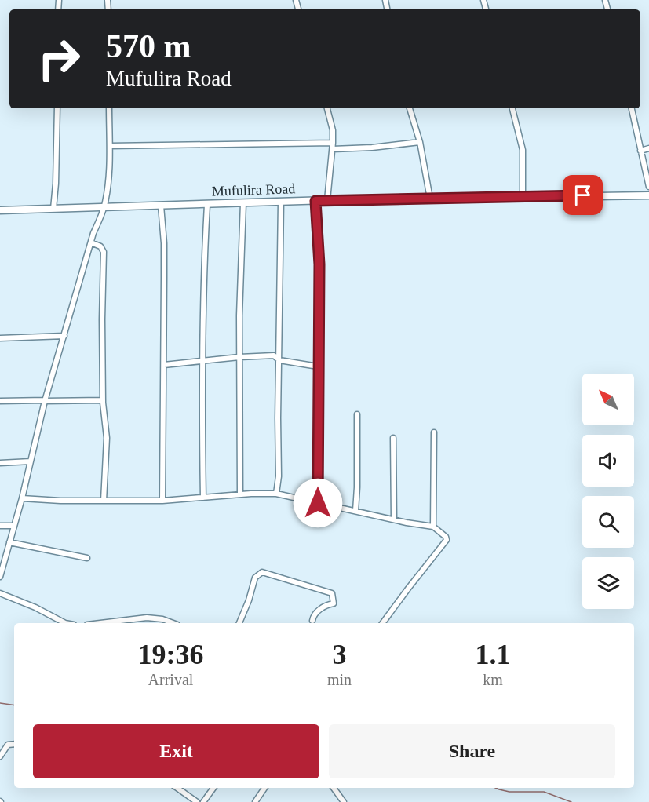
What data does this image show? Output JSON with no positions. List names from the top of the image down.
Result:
{
  "streets": {
    "main road": ["Mufulira Road"]
  },
  "north": "top left",
  "page": {
    "turn": ["570 m", "Mufulira Road"],
    "eta": [
      "19:36",
      "Arrival",
      "3",
      "min",
      "1.1",
      "km"
    ],
    "buttons": ["Exit", "Share"]
  }
}
